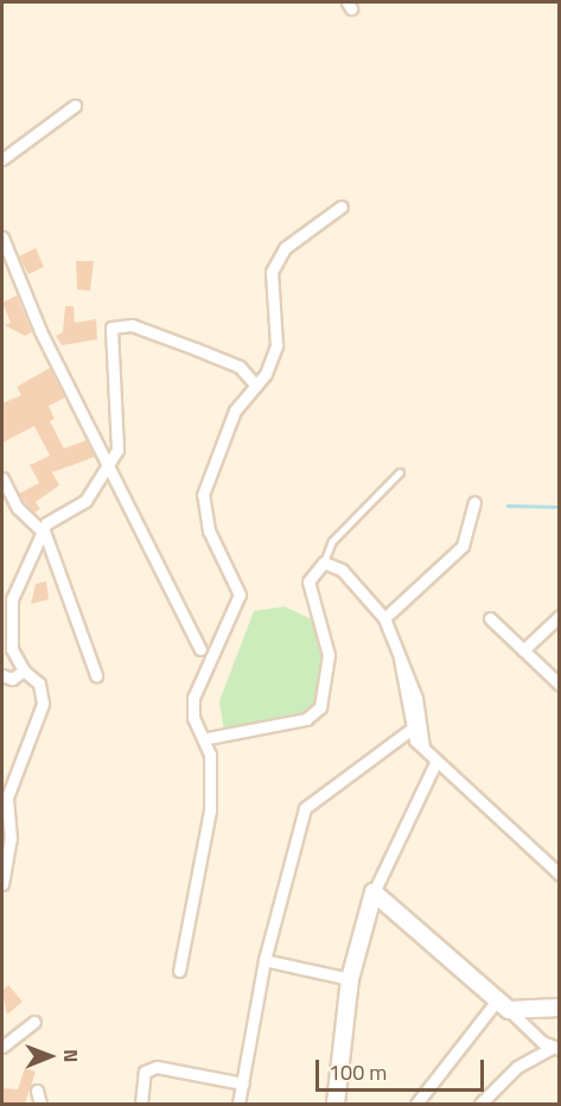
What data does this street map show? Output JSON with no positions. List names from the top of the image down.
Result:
{
  "scale_bar": "100 m",
  "north": "right"
}
